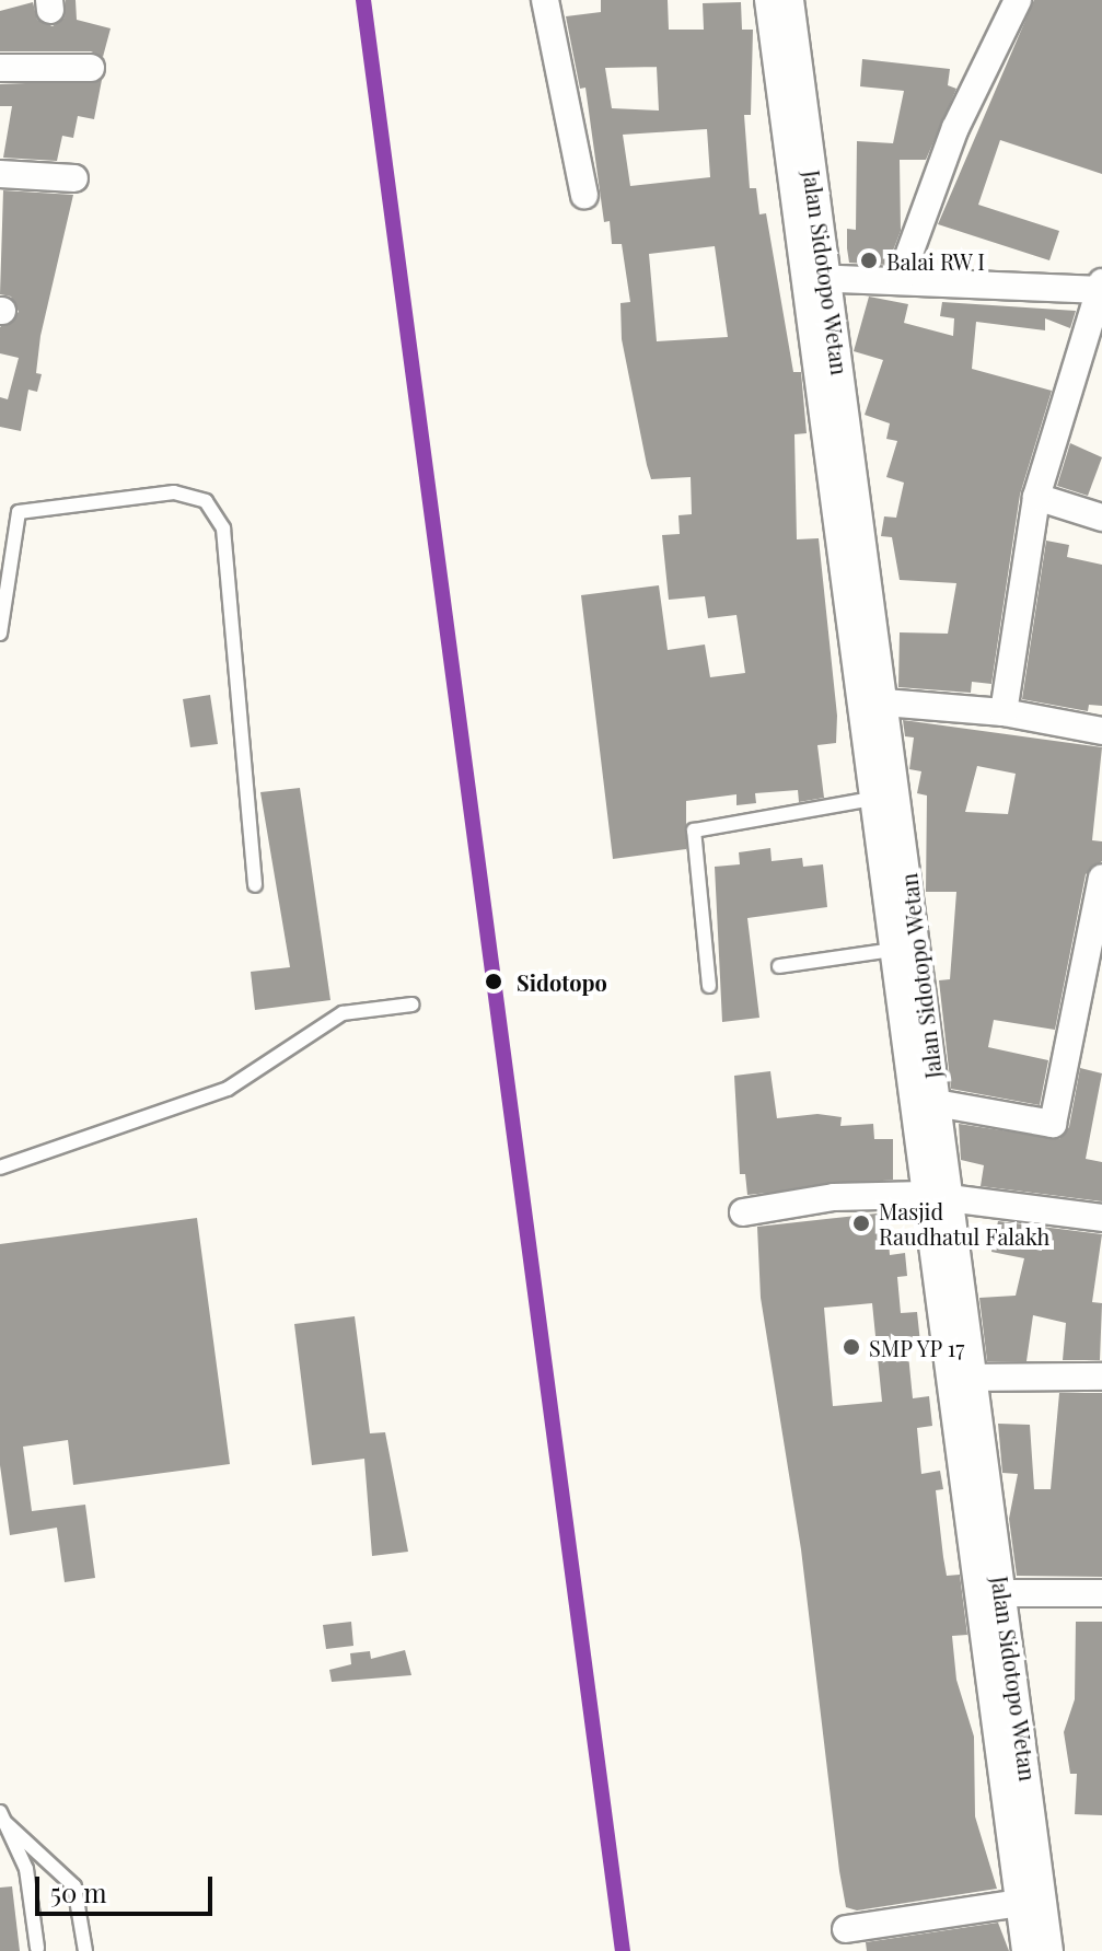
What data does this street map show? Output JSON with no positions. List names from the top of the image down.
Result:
{
  "streets": {
    "street": ["Jalan Sidotopo Wetan"]
  },
  "places": [
    "Balai RW I",
    "Sidotopo",
    "Masjid Raudhatul Falakh",
    "SMP YP 17"
  ],
  "scale_bar": "50 m"
}
